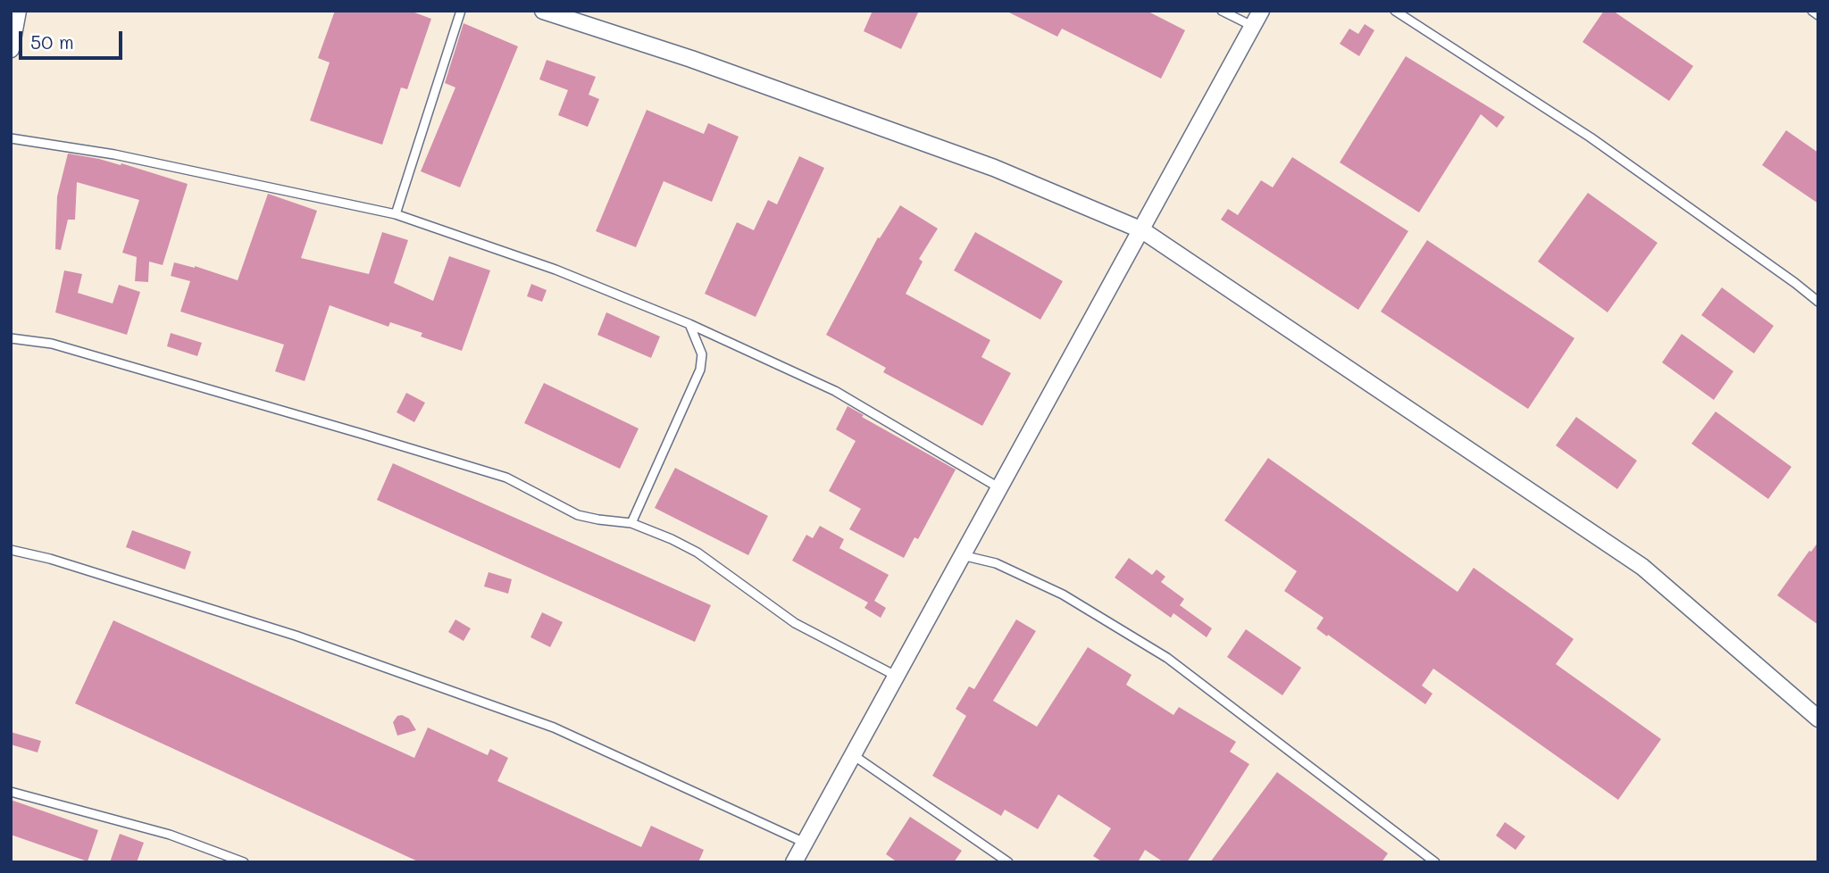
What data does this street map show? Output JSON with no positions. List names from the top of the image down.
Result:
{
  "scale_bar": "50 m"
}
